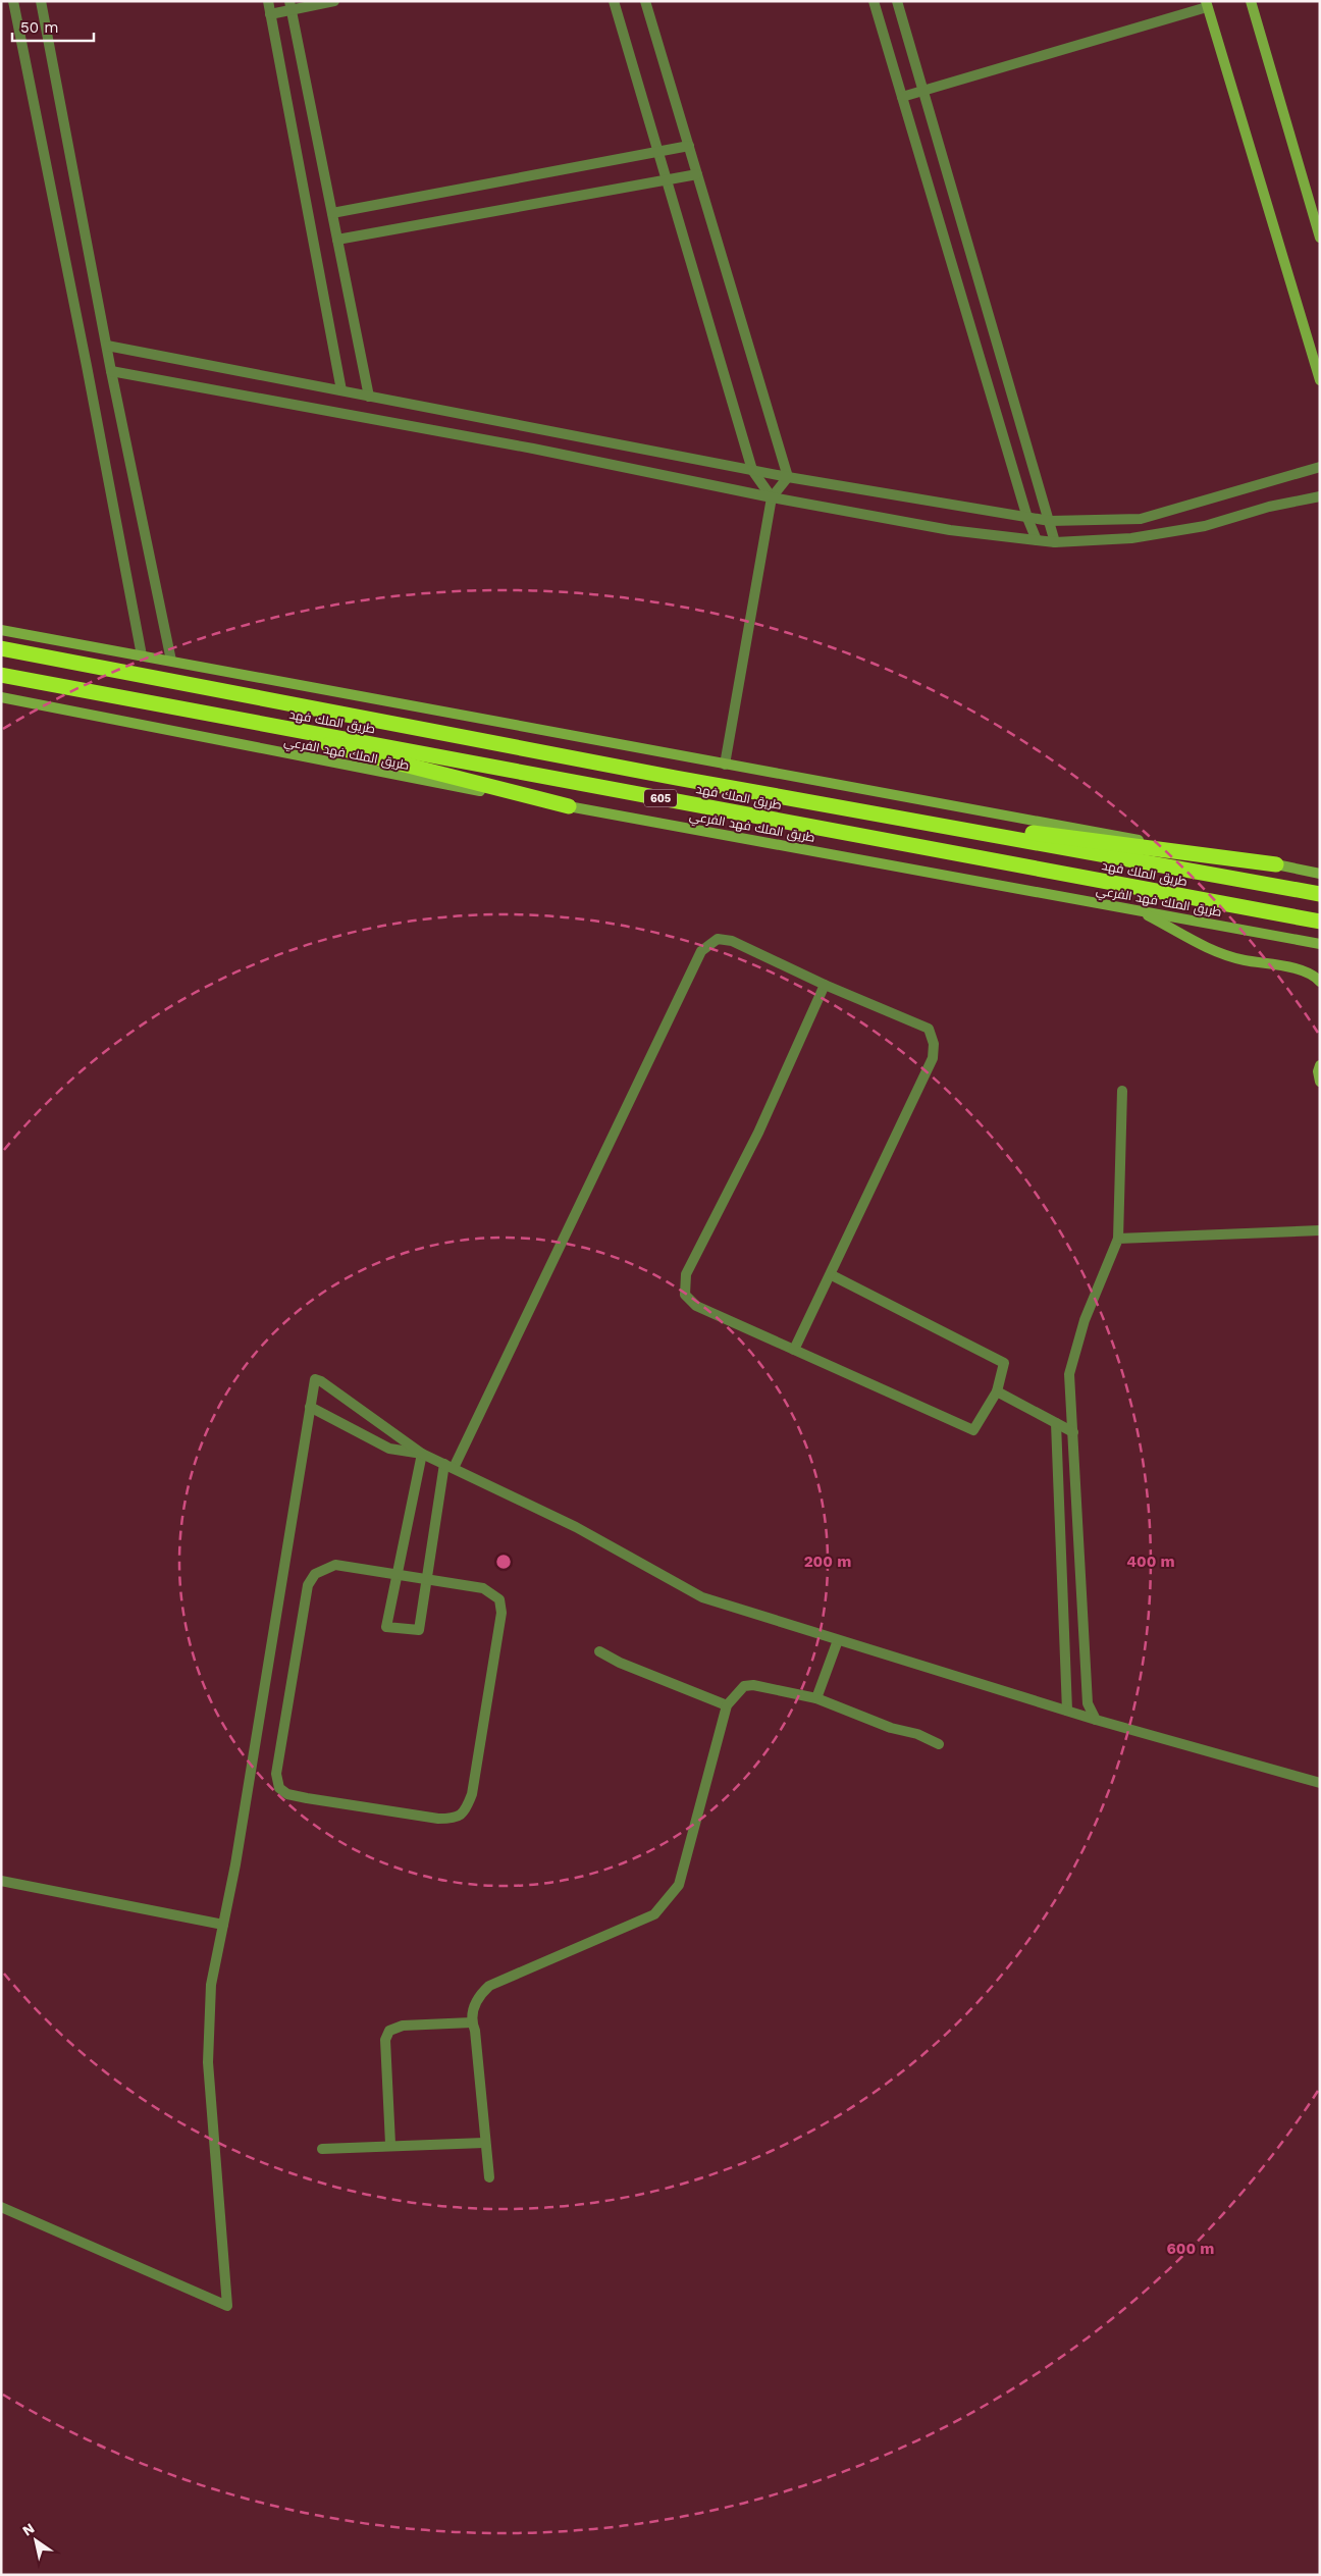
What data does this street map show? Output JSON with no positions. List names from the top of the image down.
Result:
{
  "streets": {
    "highway": ["طريق الملك فهد", "605"],
    "main road": ["طريق الملك فهد الفرعي"]
  },
  "scale_bar": "50 m",
  "north": "top left",
  "rings": ["200 m", "400 m", "600 m"]
}
